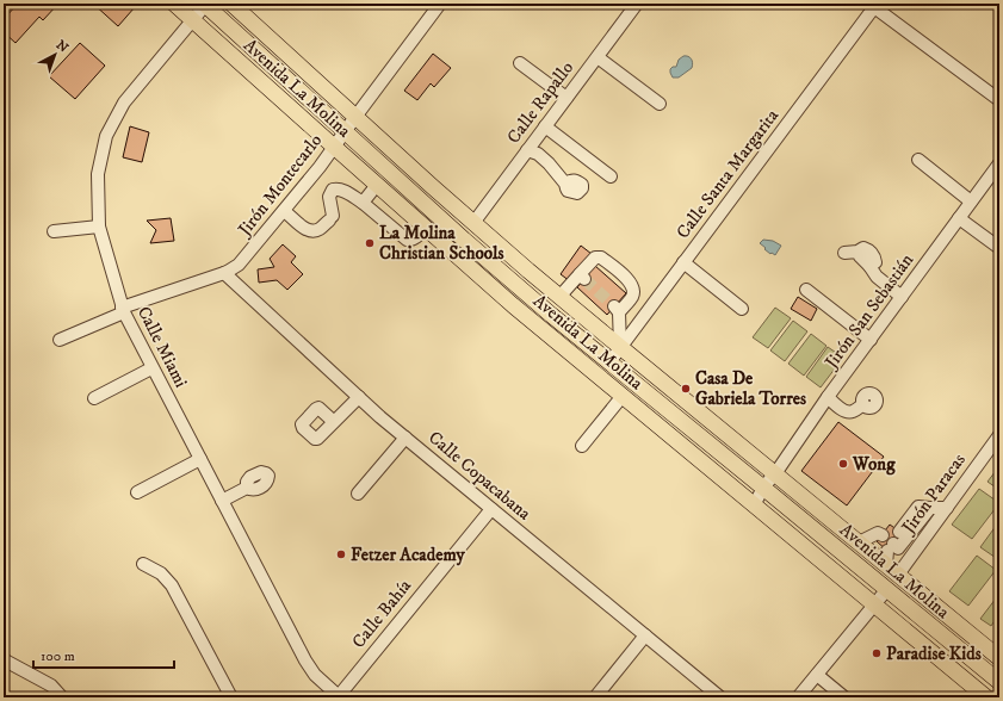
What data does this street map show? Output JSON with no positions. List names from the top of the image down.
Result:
{
  "streets": {
    "main road": ["Avenida La Molina"],
    "street": [
      "Calle Rapallo",
      "Calle Santa Margarita",
      "Jirón Montecarlo",
      "Jirón San Sebastián",
      "Calle Miami",
      "Calle Copacabana",
      "Jirón Paracas",
      "Calle Bahía"
    ]
  },
  "crossings": [
    ["Avenida La Molina", "Calle Rapallo"],
    ["Avenida La Molina", "Calle Santa Margarita"],
    ["Avenida La Molina", "Jirón Montecarlo"],
    ["Avenida La Molina", "Jirón San Sebastián"],
    ["Avenida La Molina", "Calle Miami"],
    ["Avenida La Molina", "Jirón Paracas"],
    ["Jirón Montecarlo", "Calle Miami"],
    ["Jirón Montecarlo", "Calle Copacabana"],
    ["Calle Miami", "Calle Bahía"],
    ["Calle Copacabana", "Calle Bahía"]
  ],
  "places": [
    "La Molina Christian Schools",
    "Casa De Gabriela Torres",
    "Wong",
    "Fetzer Academy",
    "Paradise Kids"
  ],
  "scale_bar": "100 m",
  "north": "top right"
}
